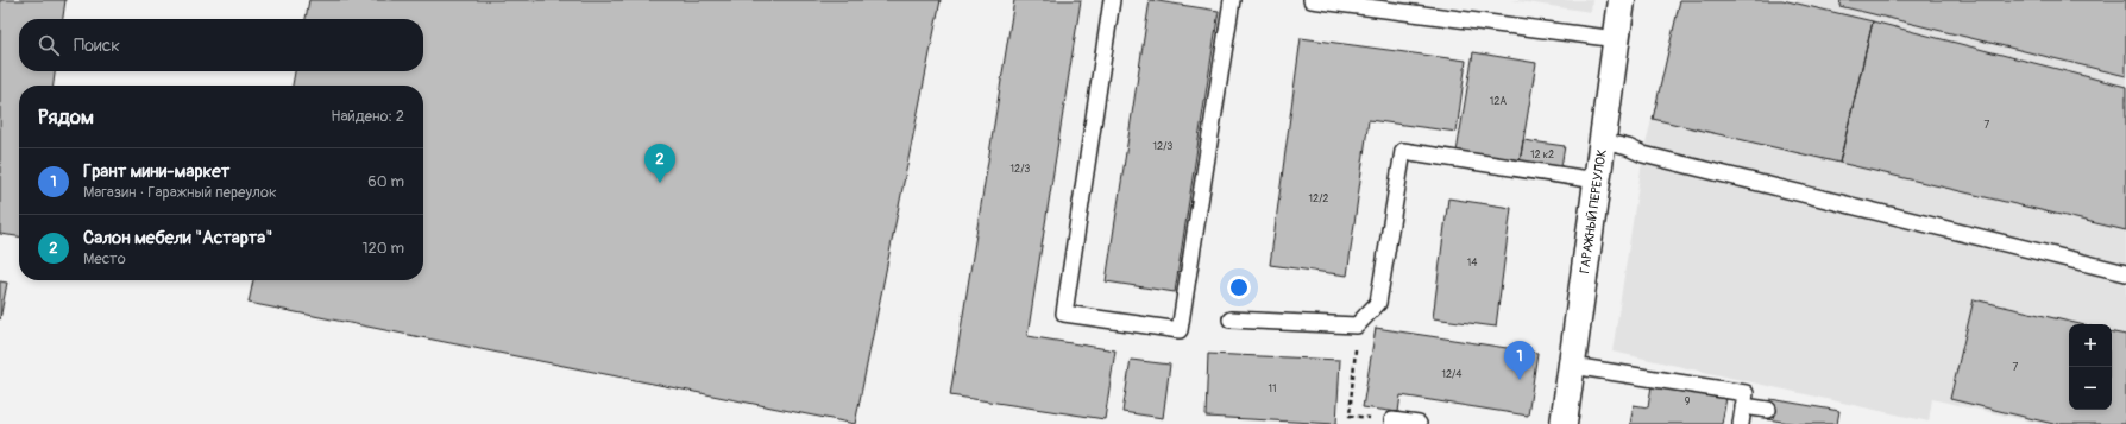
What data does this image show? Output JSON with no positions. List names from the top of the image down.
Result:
{
  "streets": {
    "main road": ["ГАРАЖНЫЙ ПЕРЕУЛОК"]
  },
  "house_numbers": [
    "12А",
    "7",
    "12/3",
    "12 к2",
    "12/3",
    "12/2",
    "14",
    "7",
    "12/4",
    "11",
    "9"
  ],
  "page": {
    "search": "Поиск",
    "heading": ["Рядом", "Найдено: 2"],
    "pins": ["2", "1"],
    "list": [
      {
        "mark": "1",
        "name": "Грант мини-маркет",
        "note": "Магазин · Гаражный переулок",
        "value": "60 m"
      },
      {
        "mark": "2",
        "name": "Салон мебели \"Астарта\"",
        "note": "Место",
        "value": "120 m"
      }
    ],
    "map_buttons": ["+", "−"]
  }
}
